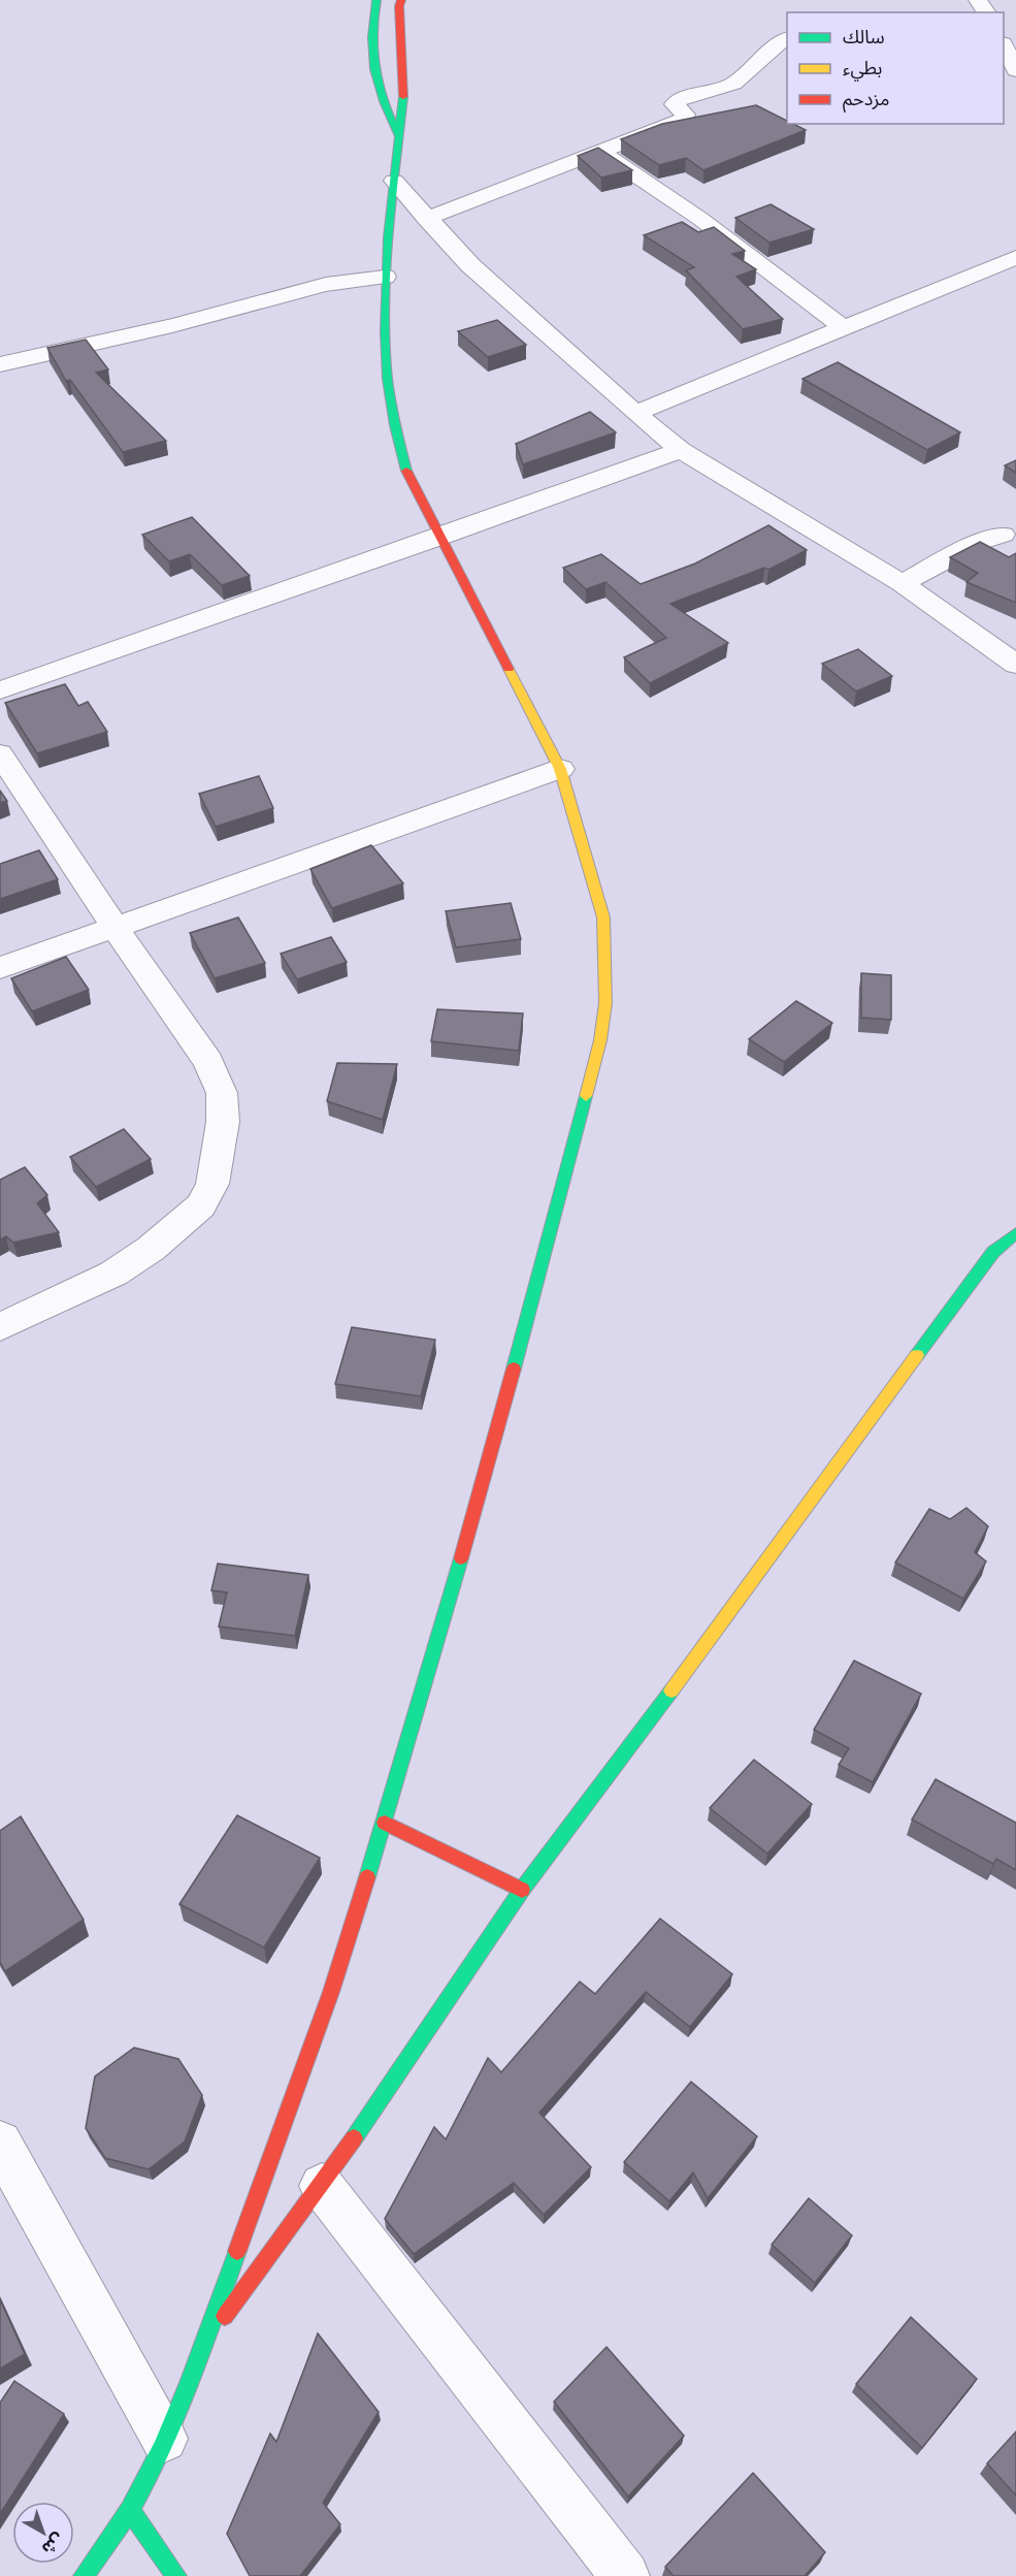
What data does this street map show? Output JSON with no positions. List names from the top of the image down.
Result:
{
  "legend": ["سالك", "بطيء", "مزدحم"],
  "north": "bottom right"
}
